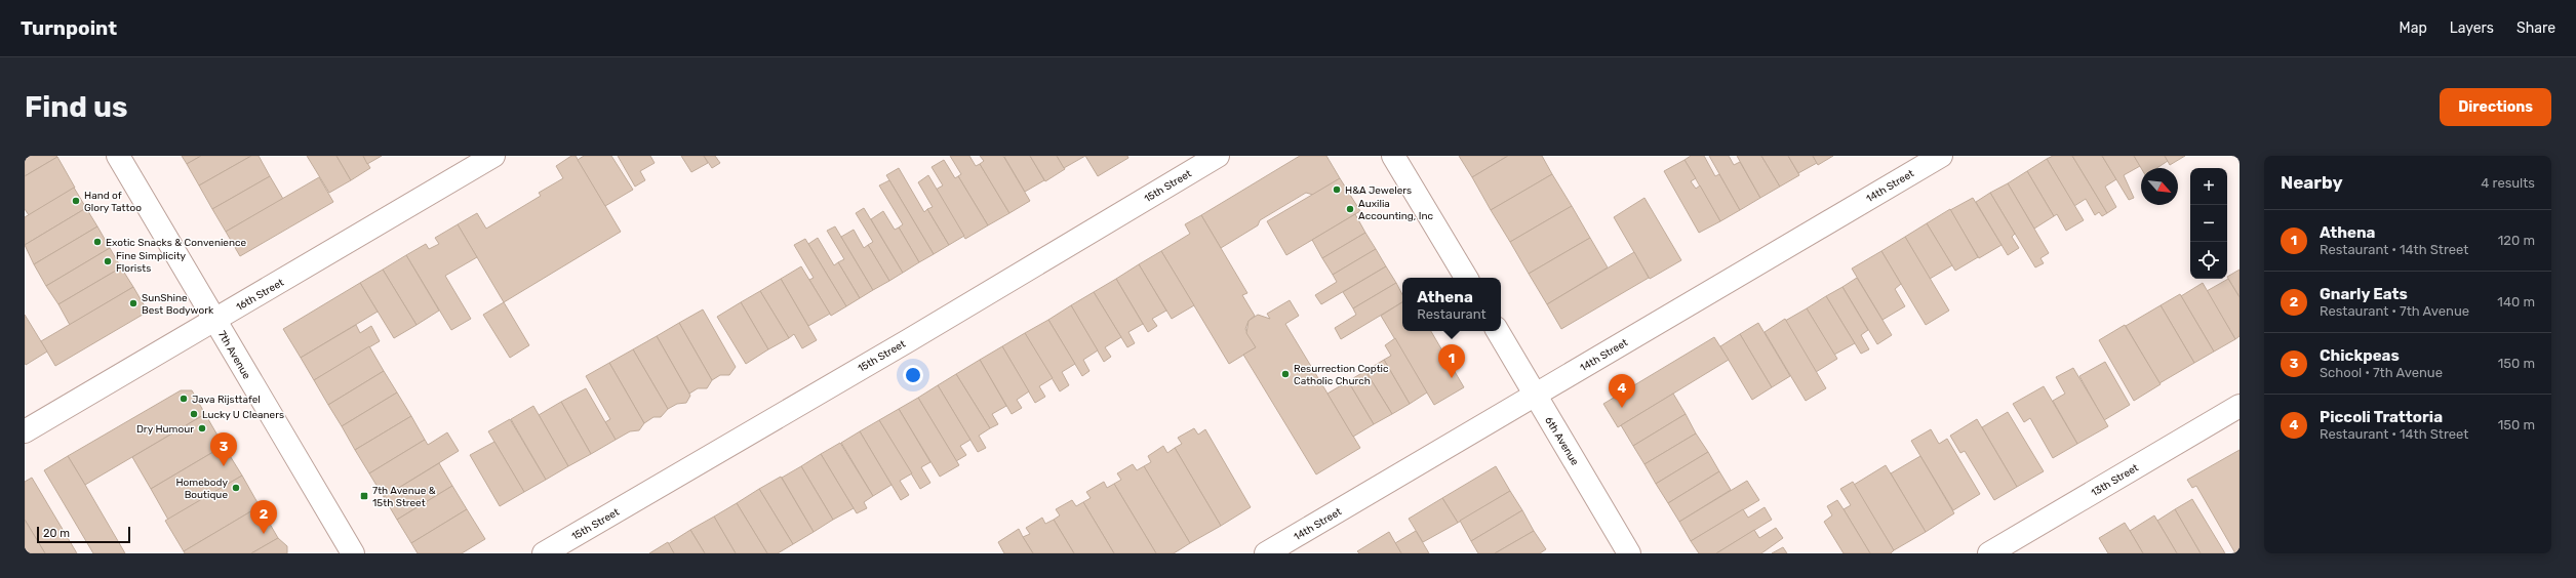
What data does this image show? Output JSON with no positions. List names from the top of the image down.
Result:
{
  "streets": {
    "street": [
      "15th Street",
      "14th Street",
      "16th Street",
      "7th Avenue",
      "6th Avenue",
      "13th Street"
    ]
  },
  "crossings": [
    ["14th Street", "6th Avenue"],
    ["16th Street", "7th Avenue"]
  ],
  "places": {
    "other": [
      "H&A Jewelers",
      "Hand of Glory Tattoo",
      "Auxilia Accounting, Inc",
      "Exotic Snacks & Convenience",
      "Fine Simplicity Florists",
      "SunShine Best Bodywork",
      "Resurrection Coptic Catholic Church",
      "Java Rijsttafel",
      "Lucky U Cleaners",
      "Dry Humour",
      "Homebody Boutique"
    ],
    "transit": ["7th Avenue & 15th Street"]
  },
  "scale_bar": "20 m",
  "north": "bottom right",
  "page": {
    "header": "Turnpoint",
    "nav": ["Map", "Layers", "Share"],
    "buttons": "Directions",
    "title": "Find us",
    "heading": ["Nearby", "4 results"],
    "map_buttons": ["+", "−"],
    "list": [
      {
        "mark": "1",
        "name": "Athena",
        "note": "Restaurant · 14th Street",
        "value": "120 m"
      },
      {
        "mark": "2",
        "name": "Gnarly Eats",
        "note": "Restaurant · 7th Avenue",
        "value": "140 m"
      },
      {
        "mark": "3",
        "name": "Chickpeas",
        "note": "School · 7th Avenue",
        "value": "150 m"
      },
      {
        "mark": "4",
        "name": "Piccoli Trattoria",
        "note": "Restaurant · 14th Street",
        "value": "150 m"
      }
    ],
    "popup": ["Athena", "Restaurant"],
    "pins": [
      "1",
      "4",
      "3",
      "2"
    ],
    "scale": "20 m"
  }
}
